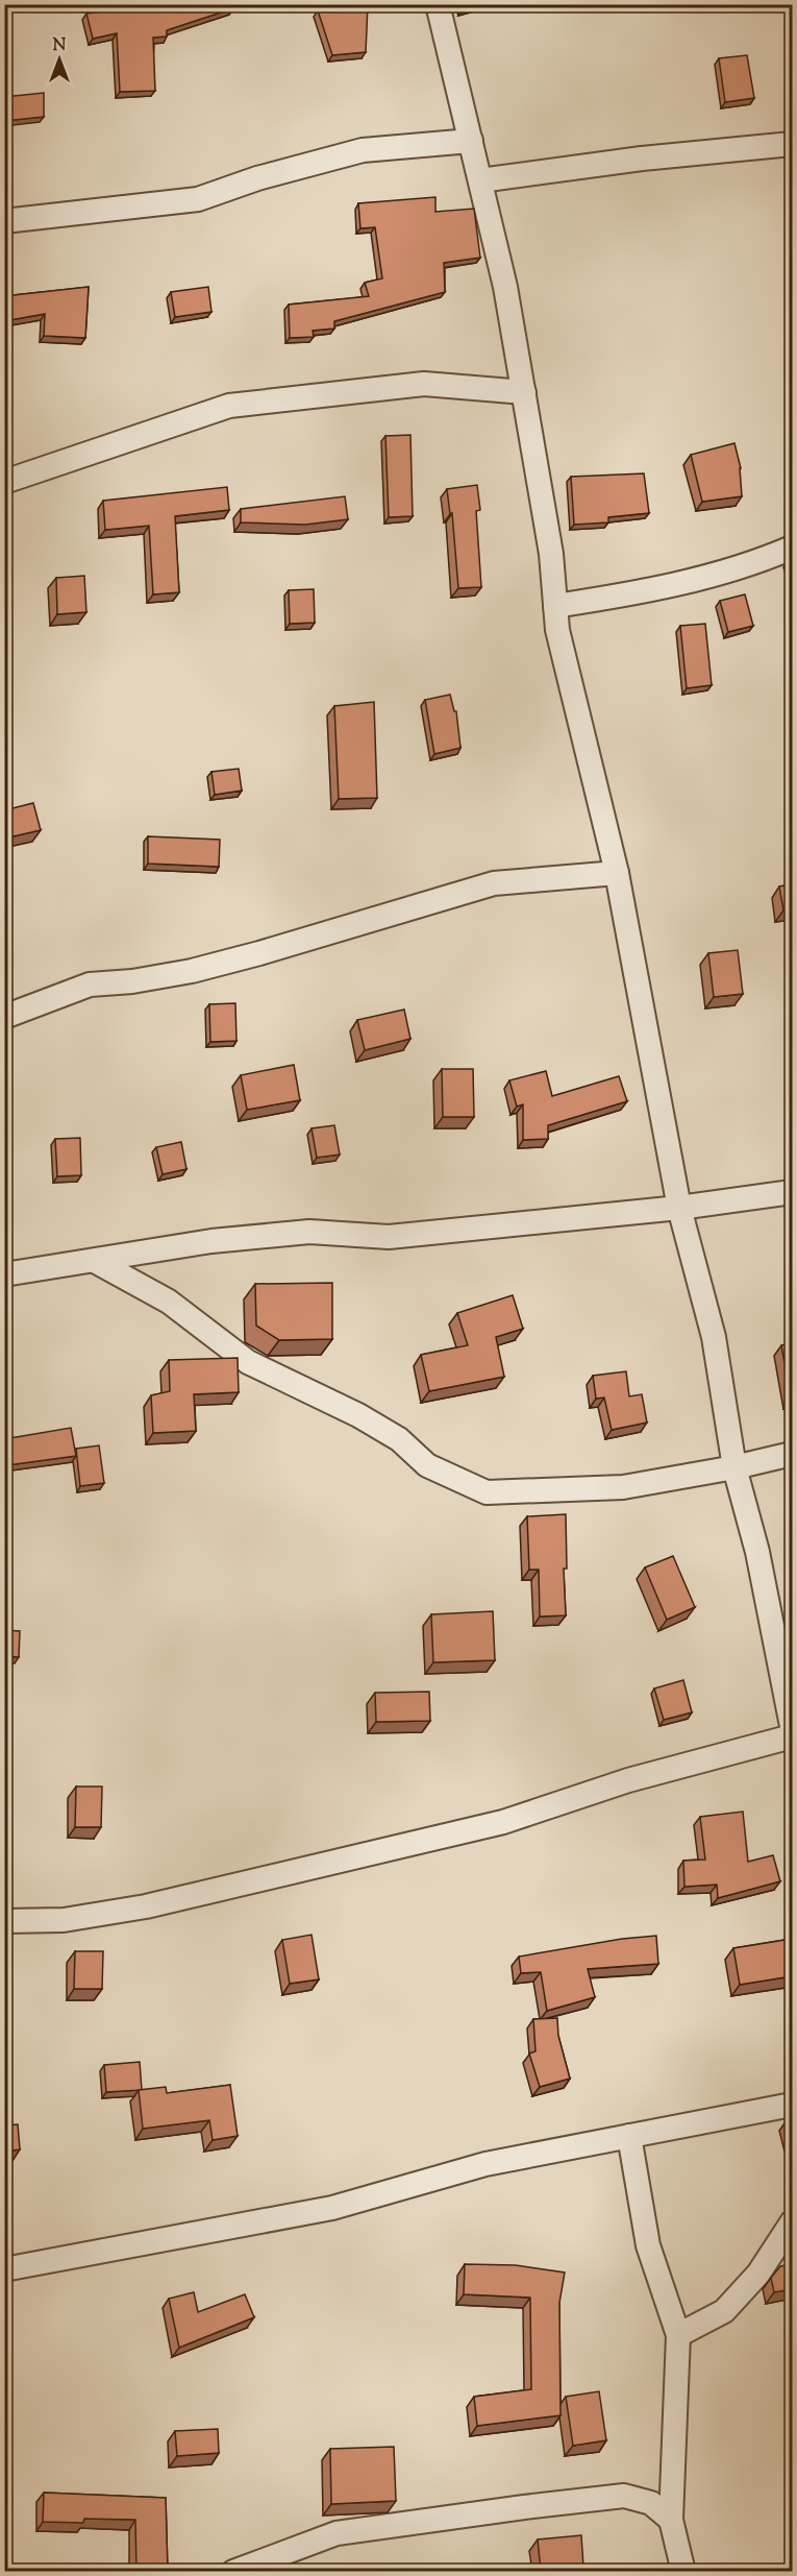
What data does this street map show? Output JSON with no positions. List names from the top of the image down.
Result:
{
  "north": "top"
}
